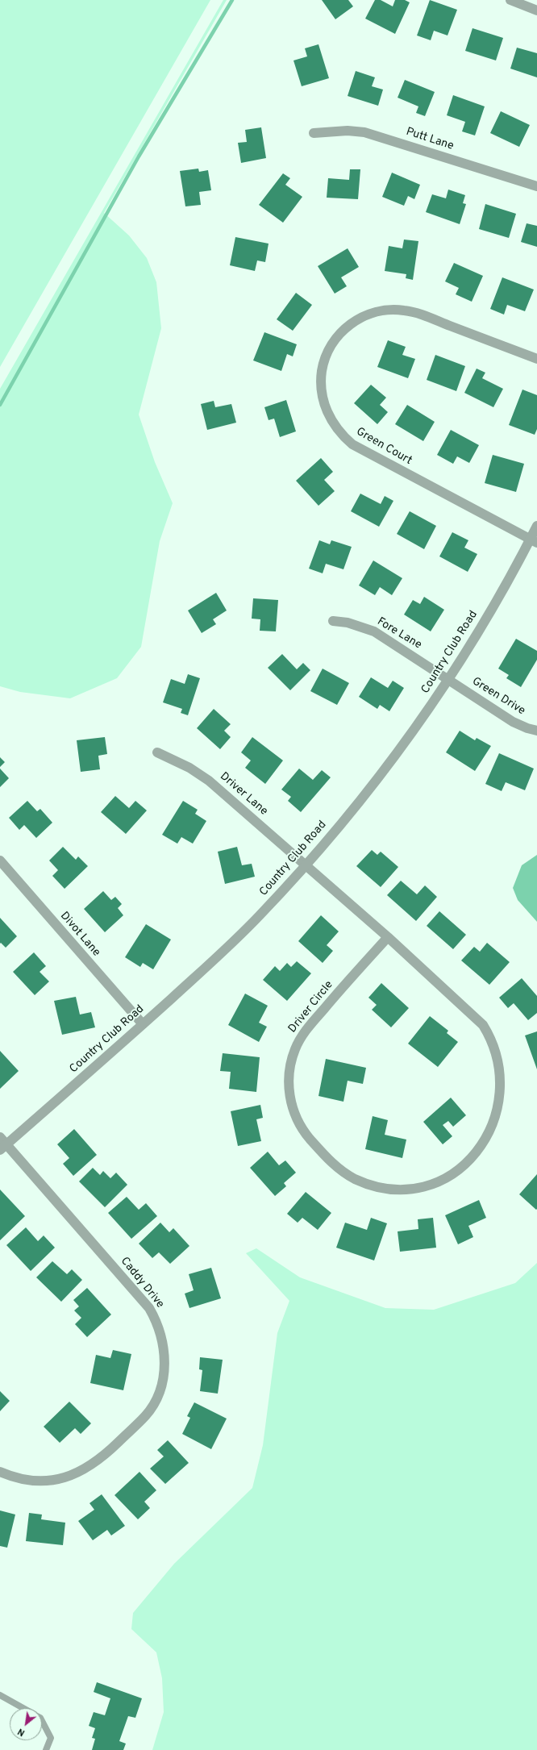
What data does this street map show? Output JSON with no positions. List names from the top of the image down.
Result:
{
  "streets": {
    "street": [
      "Putt Lane",
      "Green Court",
      "Fore Lane",
      "Country Club Road",
      "Green Drive",
      "Driver Lane",
      "Divot Lane",
      "Driver Circle",
      "Caddy Drive"
    ]
  },
  "crossings": [
    ["Green Court", "Country Club Road"],
    ["Fore Lane", "Country Club Road"],
    ["Fore Lane", "Green Drive"],
    ["Country Club Road", "Green Drive"],
    ["Country Club Road", "Driver Lane"],
    ["Country Club Road", "Divot Lane"],
    ["Country Club Road", "Driver Circle"],
    ["Country Club Road", "Caddy Drive"],
    ["Driver Lane", "Driver Circle"]
  ],
  "north": "bottom left"
}
